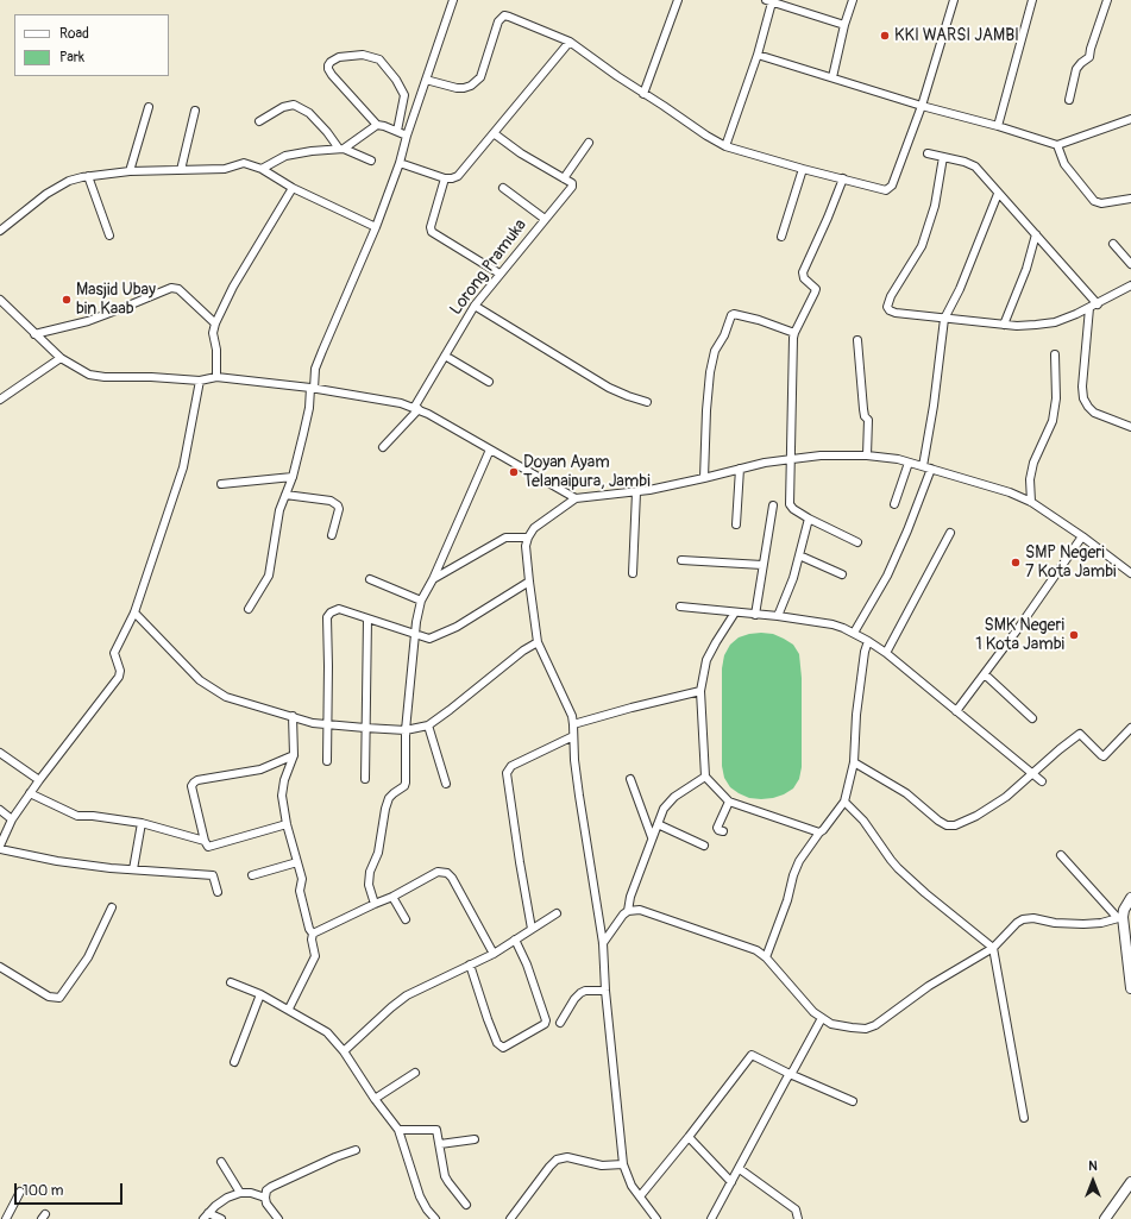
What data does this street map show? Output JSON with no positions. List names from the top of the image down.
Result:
{
  "streets": {
    "street": ["Lorong Pramuka"]
  },
  "places": [
    "KKI WARSI JAMBI",
    "Masjid Ubay bin Kaab",
    "Doyan Ayam Telanaipura, Jambi",
    "SMP Negeri 7 Kota Jambi",
    "SMK Negeri 1 Kota Jambi"
  ],
  "legend": ["Road", "Park"],
  "scale_bar": "100 m",
  "north": "top"
}
